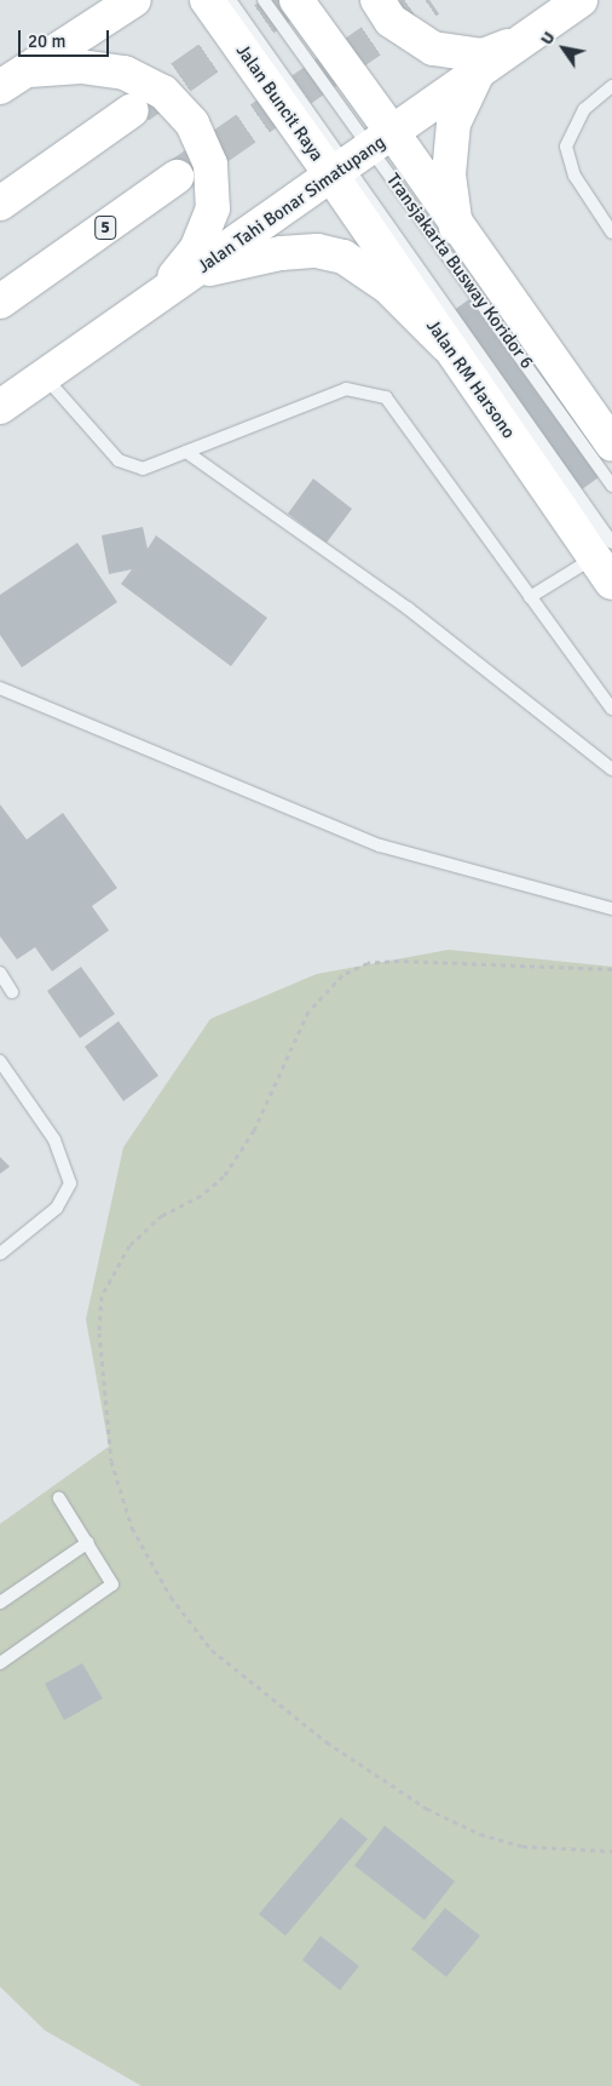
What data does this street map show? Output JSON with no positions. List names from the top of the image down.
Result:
{
  "streets": {
    "main road": [
      "Jalan Buncit Raya",
      "Jalan Tahi Bonar Simatupang",
      "5",
      "Jalan RM Harsono"
    ],
    "lane": ["Transjakarta Busway Koridor 6"]
  },
  "crossings": [
    ["Jalan Buncit Raya", "Jalan Tahi Bonar Simatupang"],
    ["Jalan Buncit Raya", "Transjakarta Busway Koridor 6"],
    ["Jalan Buncit Raya", "Jalan RM Harsono"],
    ["Jalan Tahi Bonar Simatupang", "Transjakarta Busway Koridor 6"],
    ["Jalan Tahi Bonar Simatupang", "Jalan RM Harsono"],
    ["Transjakarta Busway Koridor 6", "Jalan RM Harsono"]
  ],
  "scale_bar": "20 m",
  "north": "top left"
}
